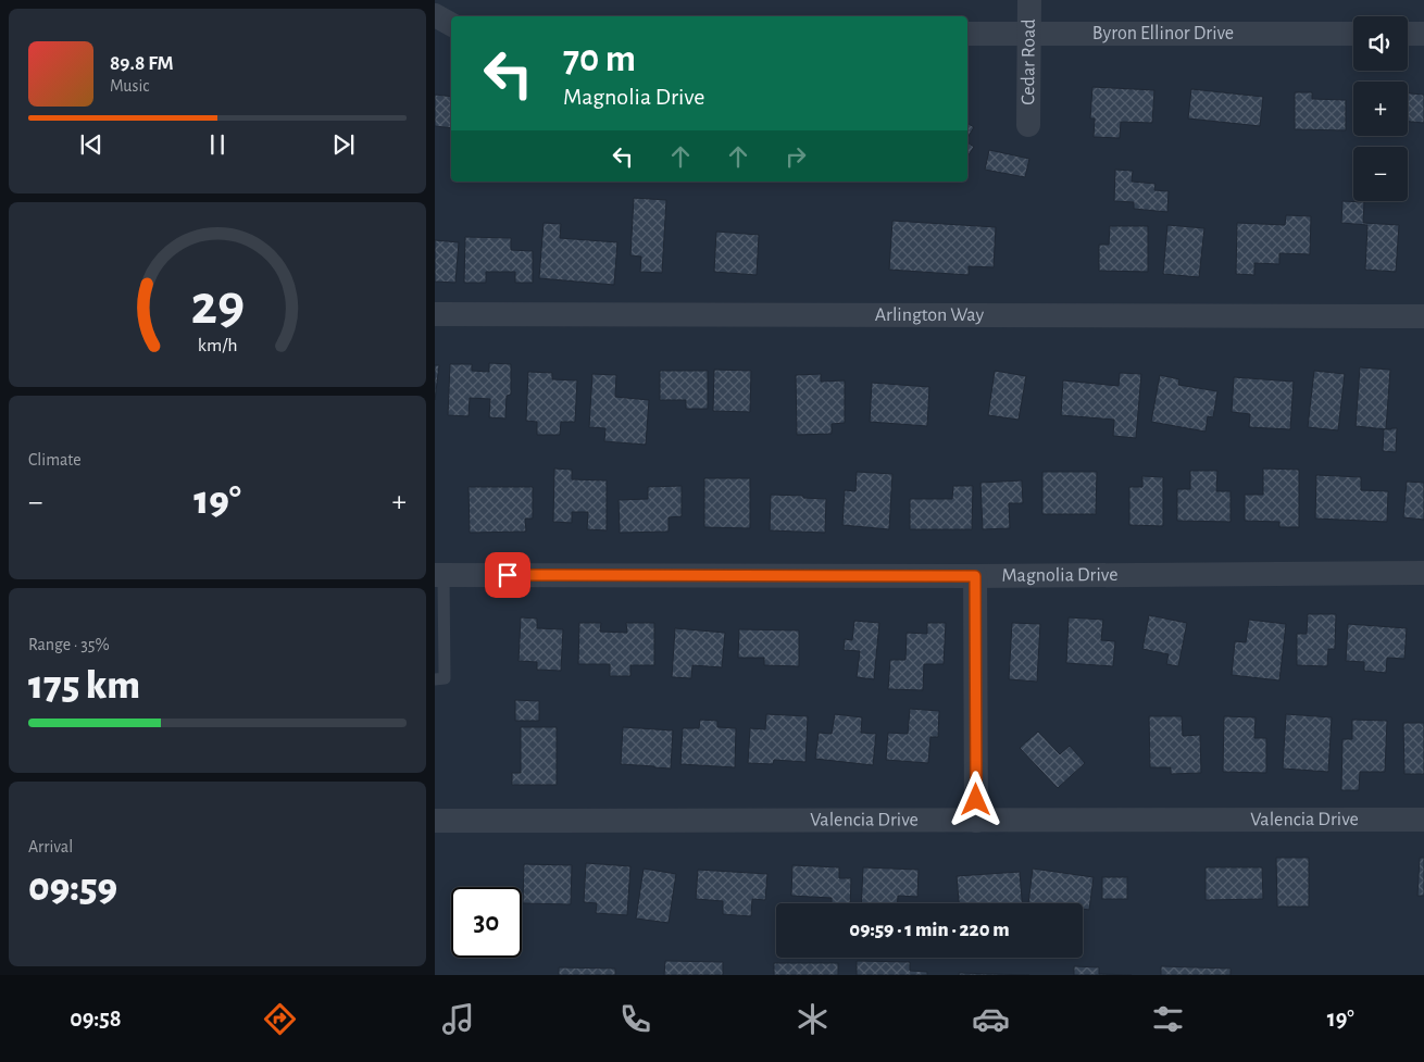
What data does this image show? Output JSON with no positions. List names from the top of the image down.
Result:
{
  "streets": {
    "street": [
      "Byron Ellinor Drive",
      "Cedar Road",
      "Arlington Way",
      "Magnolia Drive",
      "Valencia Drive"
    ]
  },
  "crossings": [
    ["Byron Ellinor Drive", "Cedar Road"]
  ],
  "page": {
    "map_buttons": ["+", "−"],
    "turn": ["70 m", "Magnolia Drive"],
    "song": ["89.8 FM", "Music"],
    "tile": [
      "Climate",
      ["Range · 35%", "175 km"],
      ["Arrival", "09:59"]
    ],
    "heat": ["−", "19°", "+"],
    "limit": "30",
    "trip": "09:59 · 1 min · 220 m",
    "tabs": ["09:58", "19°"],
    "gauge": ["29", "km/h"]
  }
}
